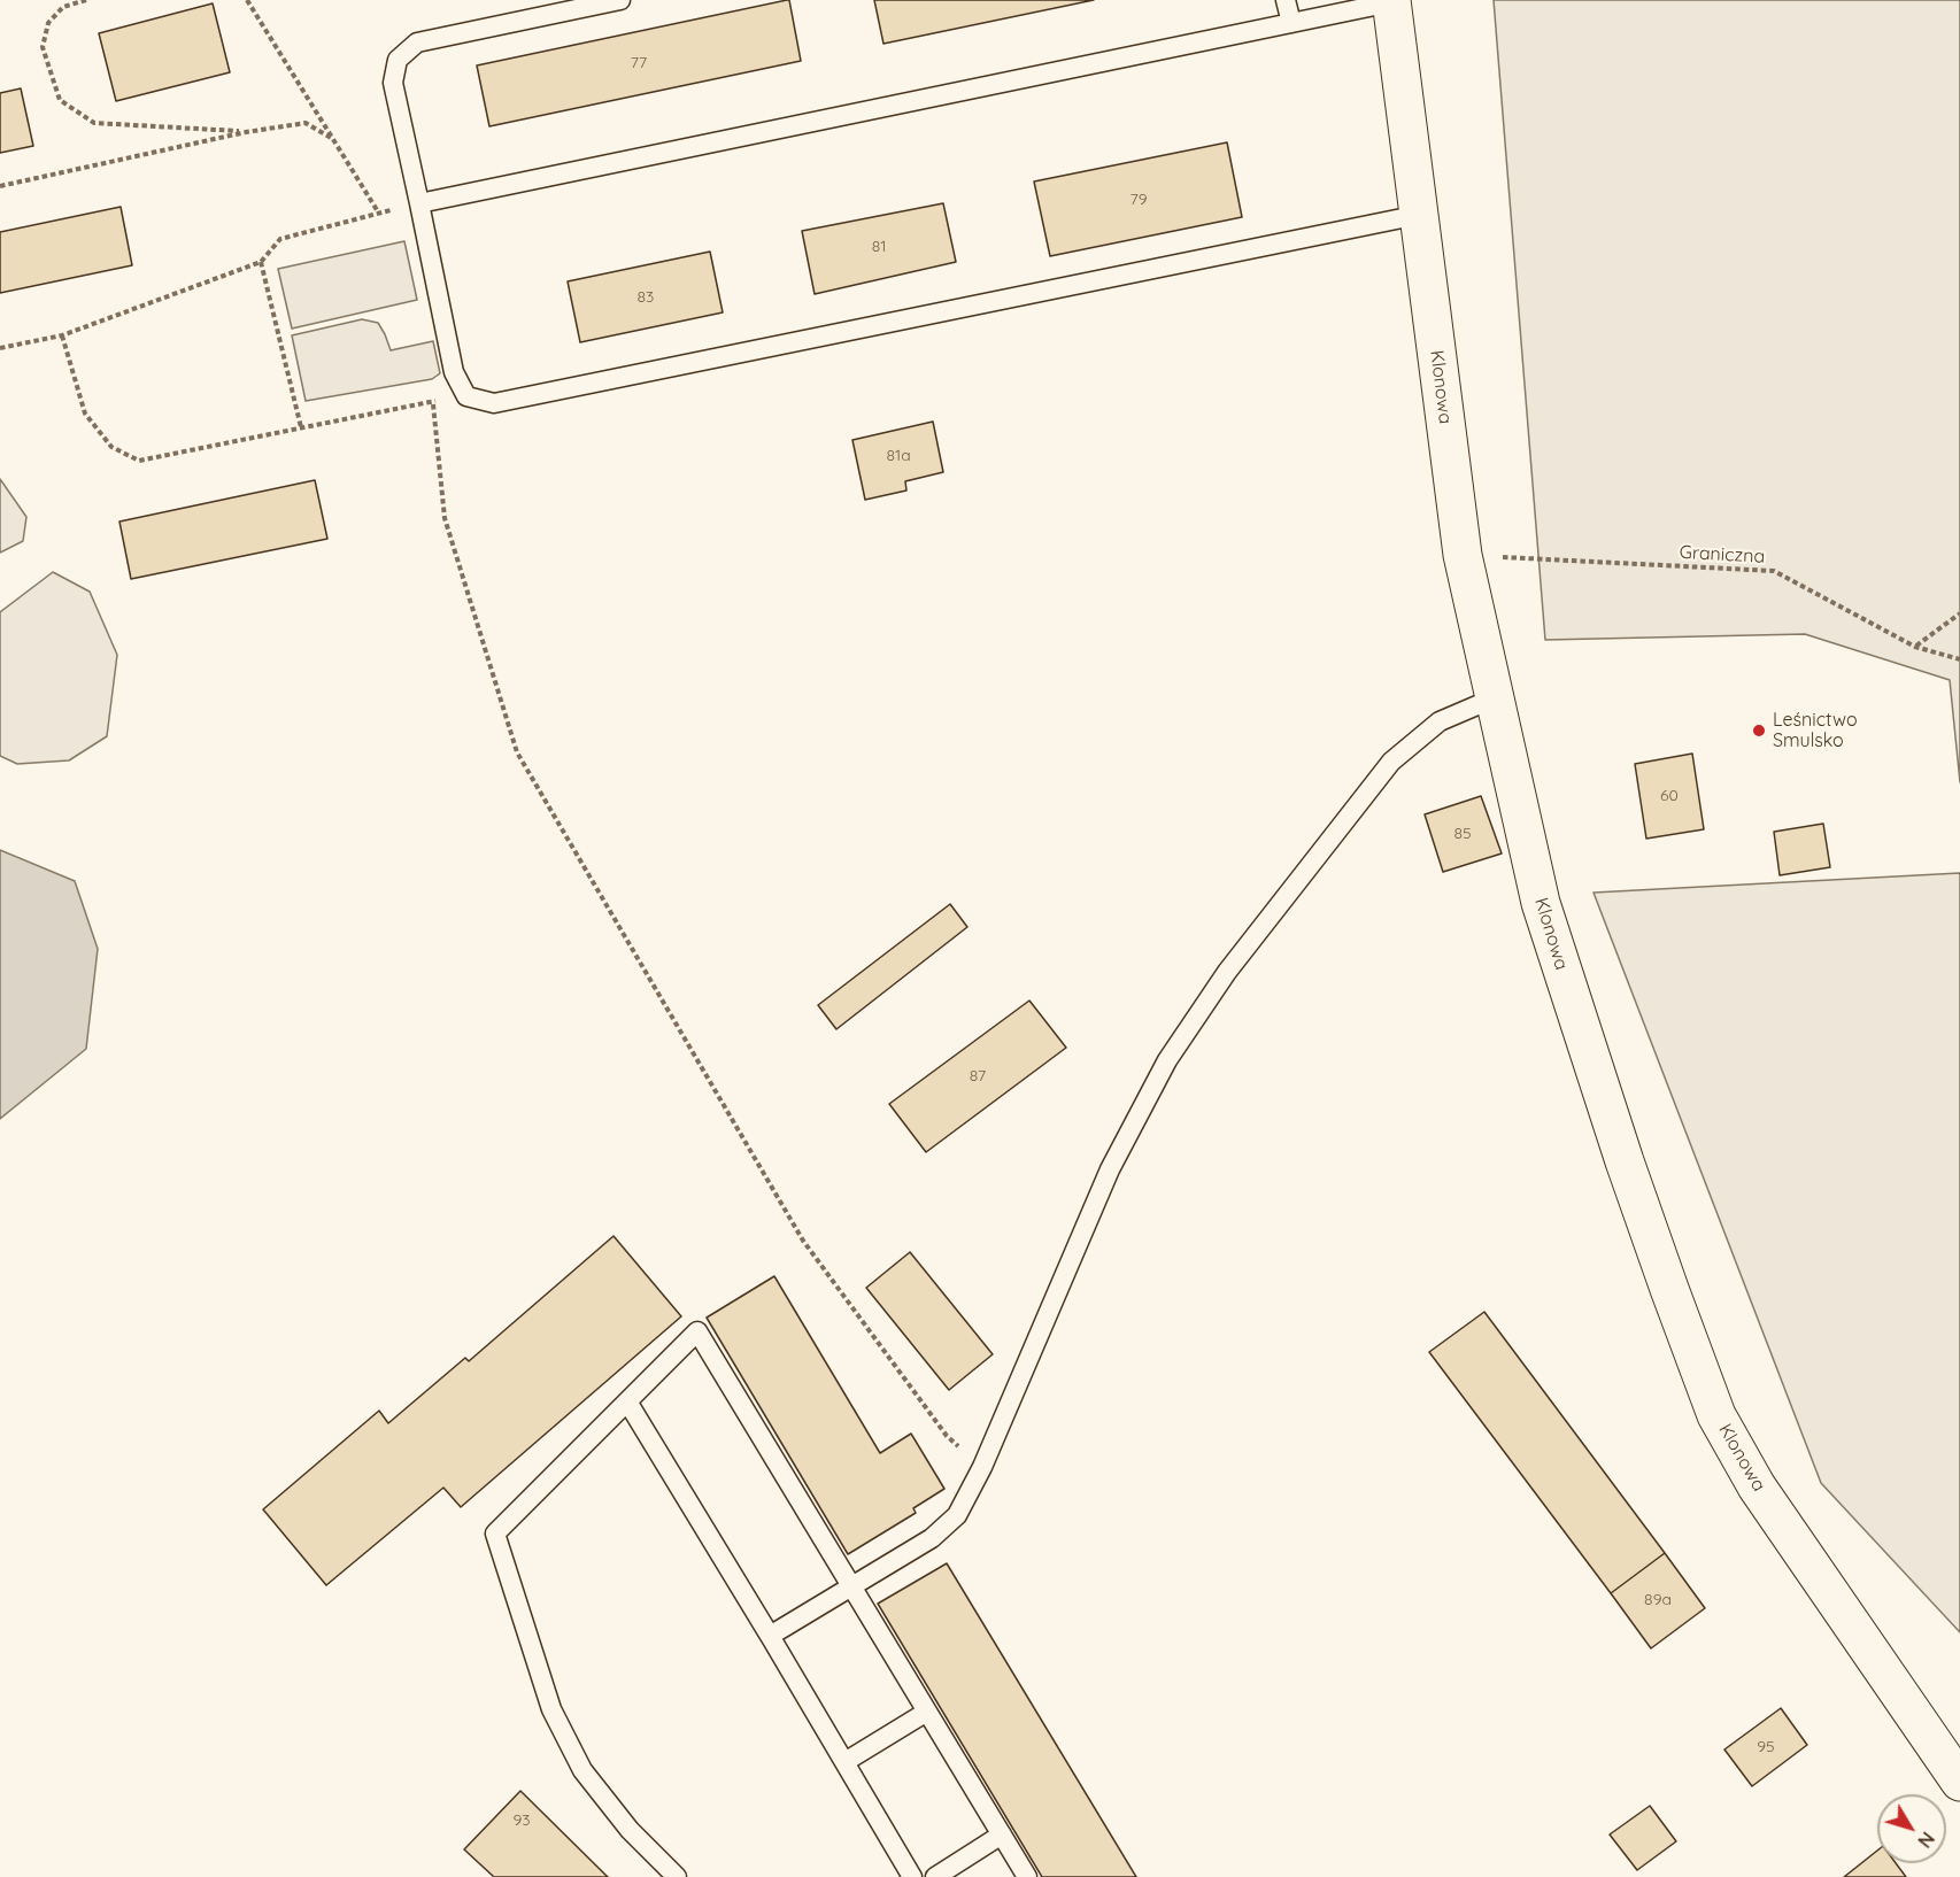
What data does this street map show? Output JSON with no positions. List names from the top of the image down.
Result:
{
  "streets": {
    "street": ["Klonowa"],
    "path": ["Graniczna"]
  },
  "crossings": [
    ["Klonowa", "Graniczna"]
  ],
  "places": ["Leśnictwo Smulsko"],
  "house_numbers": [
    "77",
    "79",
    "81",
    "83",
    "81a",
    "60",
    "85",
    "87",
    "89a",
    "95",
    "93"
  ],
  "north": "bottom right"
}
